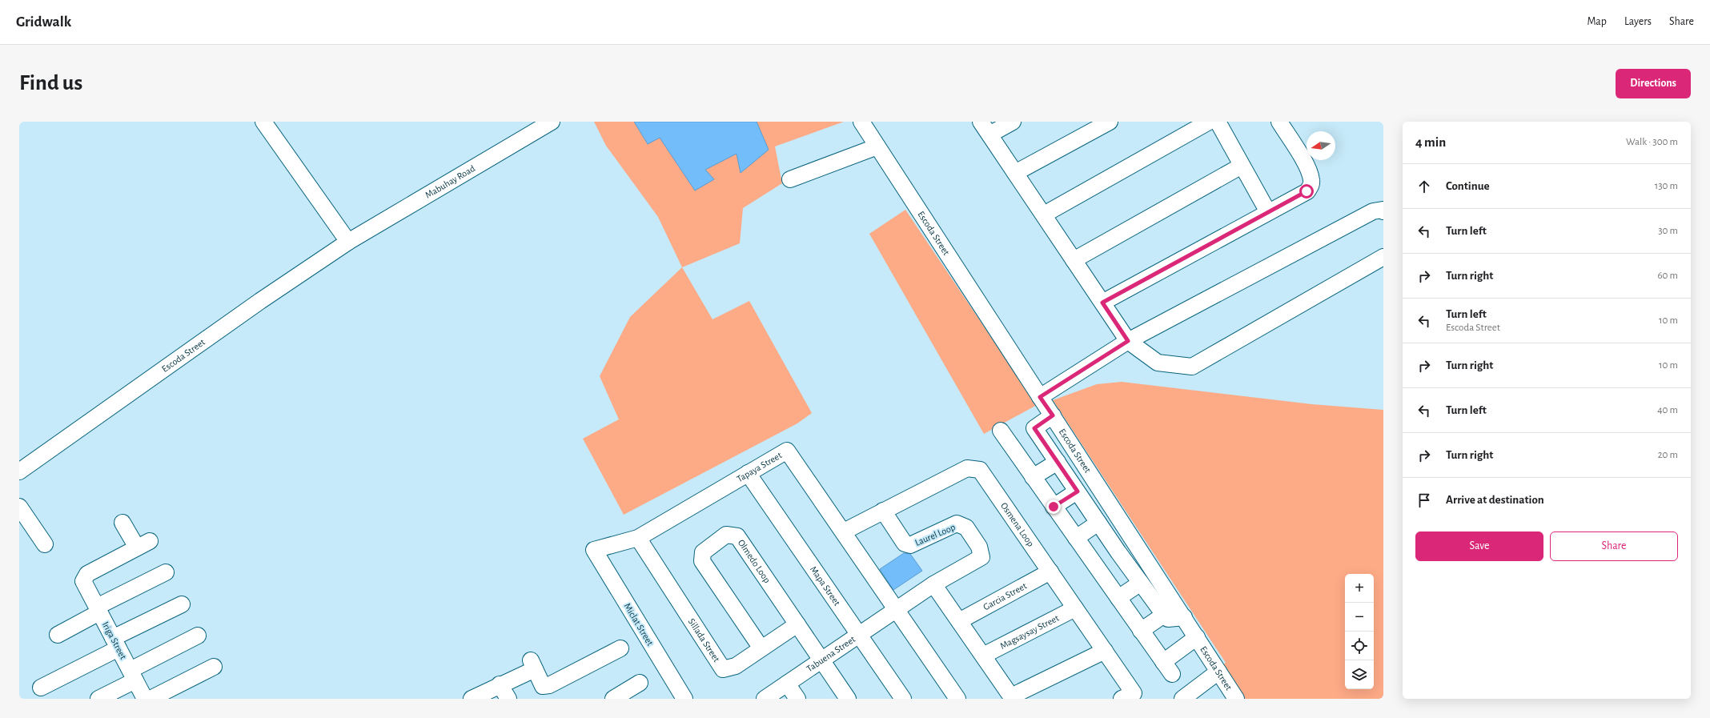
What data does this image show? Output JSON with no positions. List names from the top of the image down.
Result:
{
  "streets": {
    "street": [
      "Mabuhay Road",
      "Escoda Street",
      "Tapaya Street",
      "Osmena Loop",
      "Laurel Loop",
      "Olmedo Loop",
      "Mapa Street",
      "Garcia Street",
      "Miclat Street",
      "Magsaysay Street",
      "Iriga Street",
      "Sillada Street",
      "Tabuena Street"
    ]
  },
  "crossings": [
    ["Mabuhay Road", "Escoda Street"],
    ["Tapaya Street", "Osmena Loop"],
    ["Tapaya Street", "Laurel Loop"],
    ["Tapaya Street", "Mapa Street"],
    ["Tapaya Street", "Miclat Street"],
    ["Tapaya Street", "Sillada Street"],
    ["Tapaya Street", "Tabuena Street"],
    ["Osmena Loop", "Laurel Loop"],
    ["Osmena Loop", "Garcia Street"],
    ["Osmena Loop", "Magsaysay Street"],
    ["Laurel Loop", "Tabuena Street"],
    ["Olmedo Loop", "Sillada Street"],
    ["Olmedo Loop", "Tabuena Street"],
    ["Mapa Street", "Tabuena Street"]
  ],
  "north": "left",
  "page": {
    "header": "Gridwalk",
    "nav": ["Map", "Layers", "Share"],
    "buttons": [
      "Directions",
      ["Save", "Share"]
    ],
    "title": "Find us",
    "heading": ["4 min", "Walk · 300 m"],
    "list": [
      ["Continue", "130 m"],
      ["Turn left", "30 m"],
      ["Turn right", "60 m"],
      ["Turn left", "Escoda Street", "10 m"],
      ["Turn right", "10 m"],
      ["Turn left", "40 m"],
      ["Turn right", "20 m"],
      "Arrive at destination"
    ],
    "map_buttons": ["+", "−"]
  }
}
